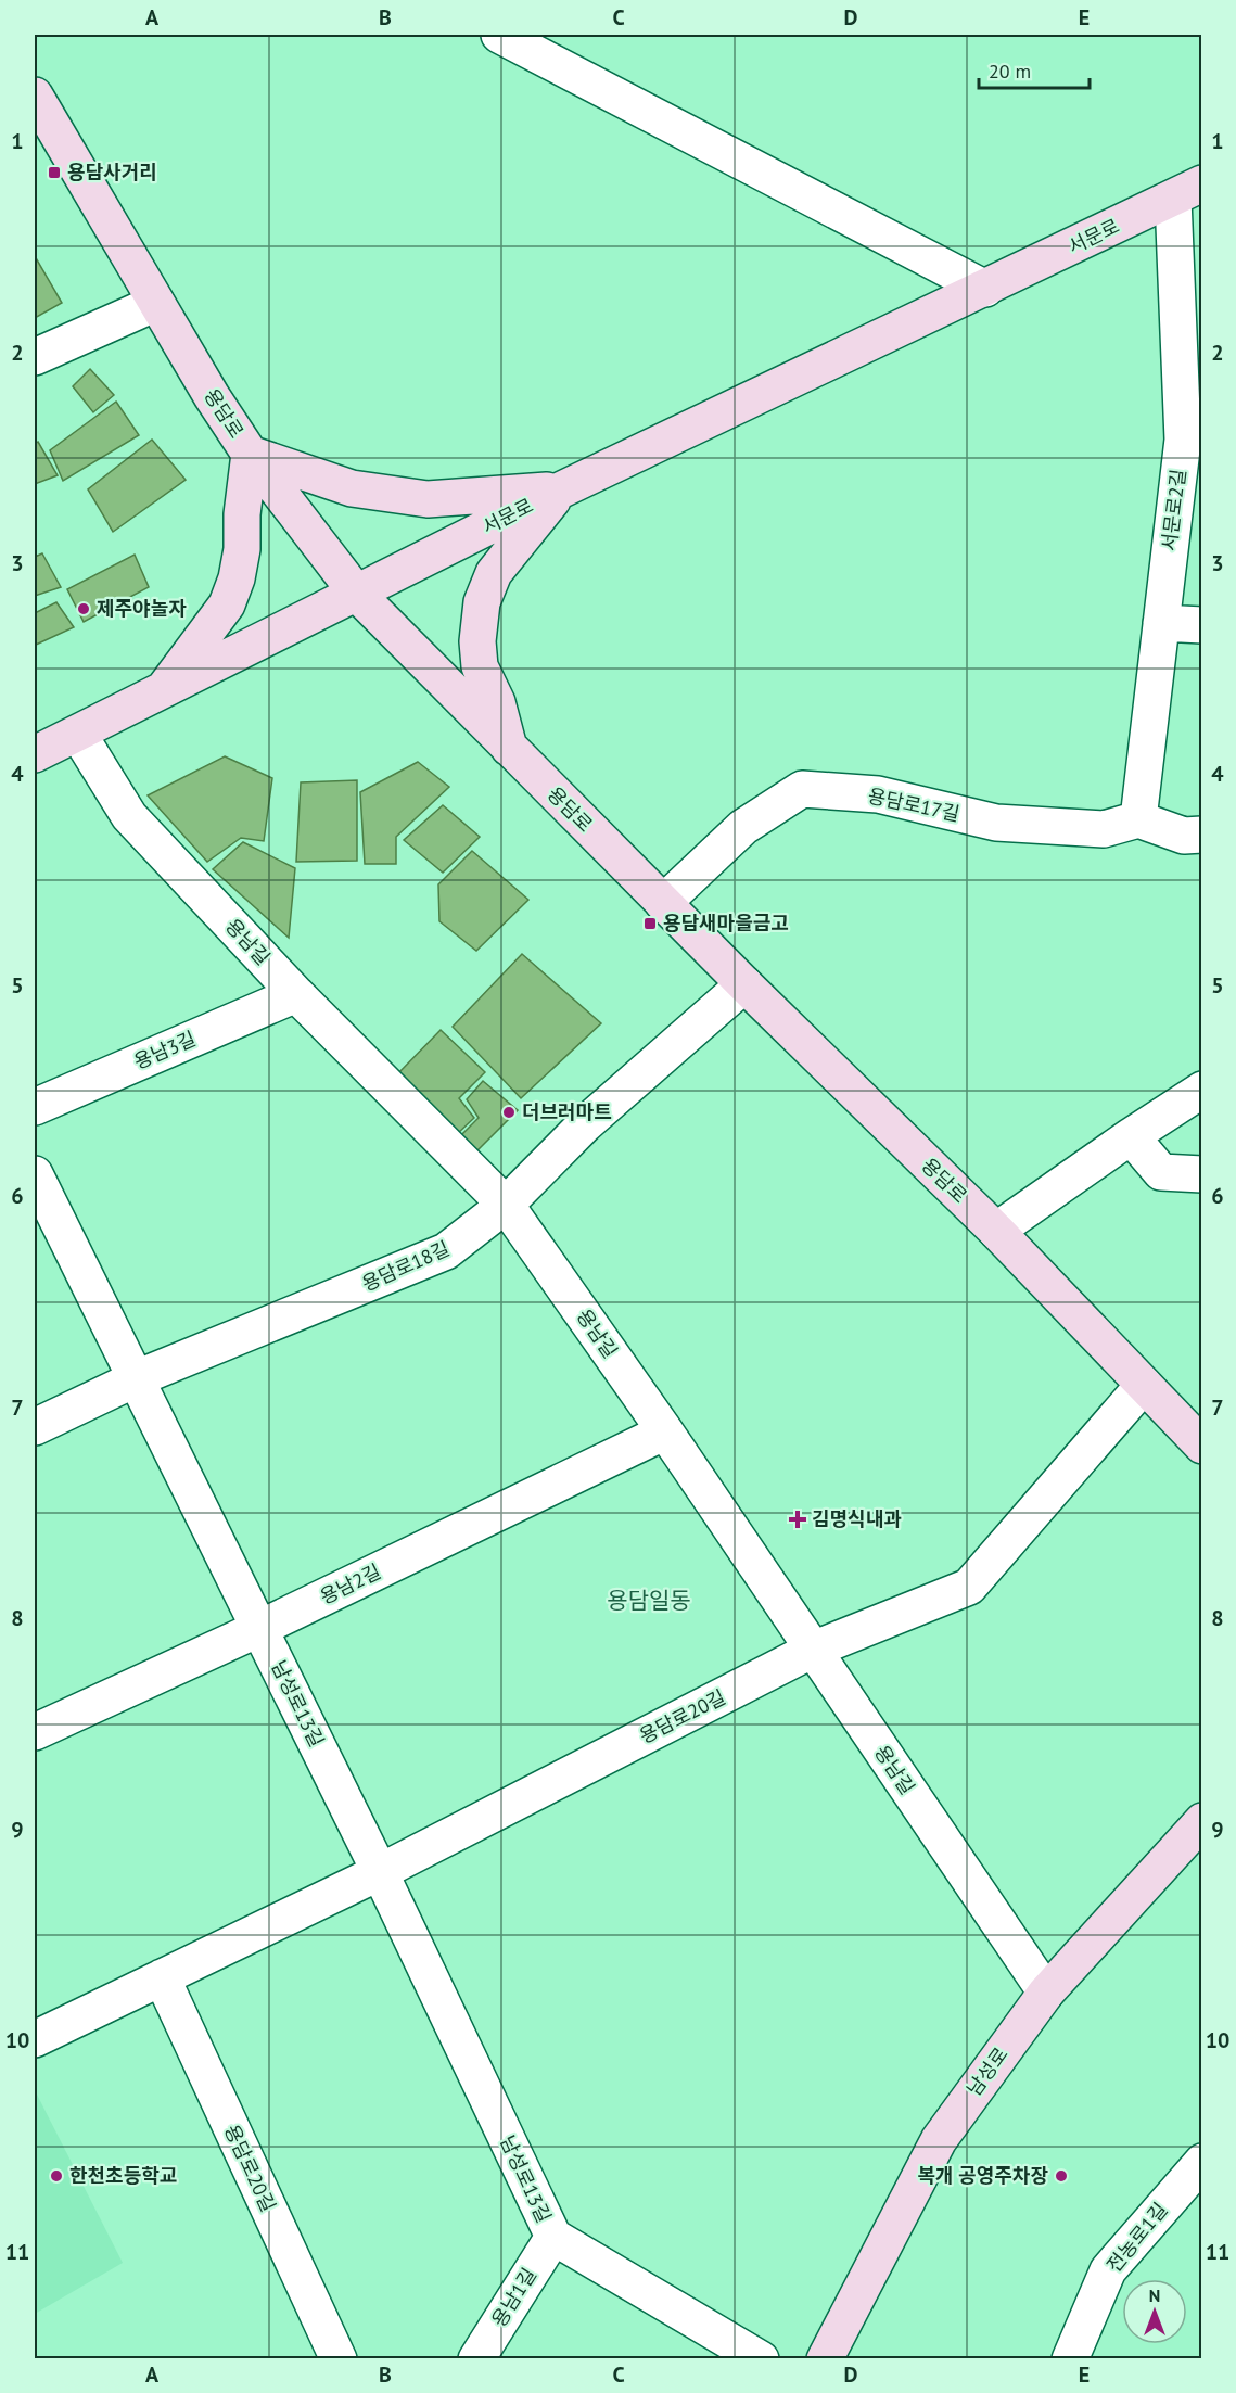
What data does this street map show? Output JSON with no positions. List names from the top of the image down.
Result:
{
  "streets": {
    "main road": ["서문로", "용담로", "남성로"],
    "street": [
      "서문로2길",
      "용담로17길",
      "용남길",
      "용남3길",
      "용담로18길",
      "용남2길",
      "남성로13길",
      "용담로20길",
      "전농로1길",
      "용남1길"
    ]
  },
  "crossings": [
    ["서문로", "용담로"],
    ["서문로", "서문로2길"],
    ["서문로", "용남길"],
    ["용담로", "용담로17길"],
    ["용담로", "용담로18길"],
    ["용담로", "용담로20길"],
    ["서문로2길", "용담로17길"],
    ["용남길", "용남3길"],
    ["용남길", "용담로18길"],
    ["용남길", "용남2길"],
    ["용남길", "용담로20길"],
    ["용남길", "남성로"],
    ["용담로18길", "남성로13길"],
    ["용남2길", "남성로13길"],
    ["남성로13길", "용담로20길"],
    ["남성로13길", "용남1길"]
  ],
  "districts": ["용담일동"],
  "places": {
    "transit": ["용담사거리", "용담새마을금고"],
    "other": [
      "제주야놀자",
      "더브러마트",
      "한천초등학교",
      "복개 공영주차장"
    ],
    "health": ["김명식내과"]
  },
  "scale_bar": "20 m",
  "north": "top",
  "grid": {
    "columns": [
      "A",
      "B",
      "C",
      "D",
      "E"
    ],
    "rows": [
      "1",
      "2",
      "3",
      "4",
      "5",
      "6",
      "7",
      "8",
      "9",
      "10",
      "11"
    ]
  }
}
